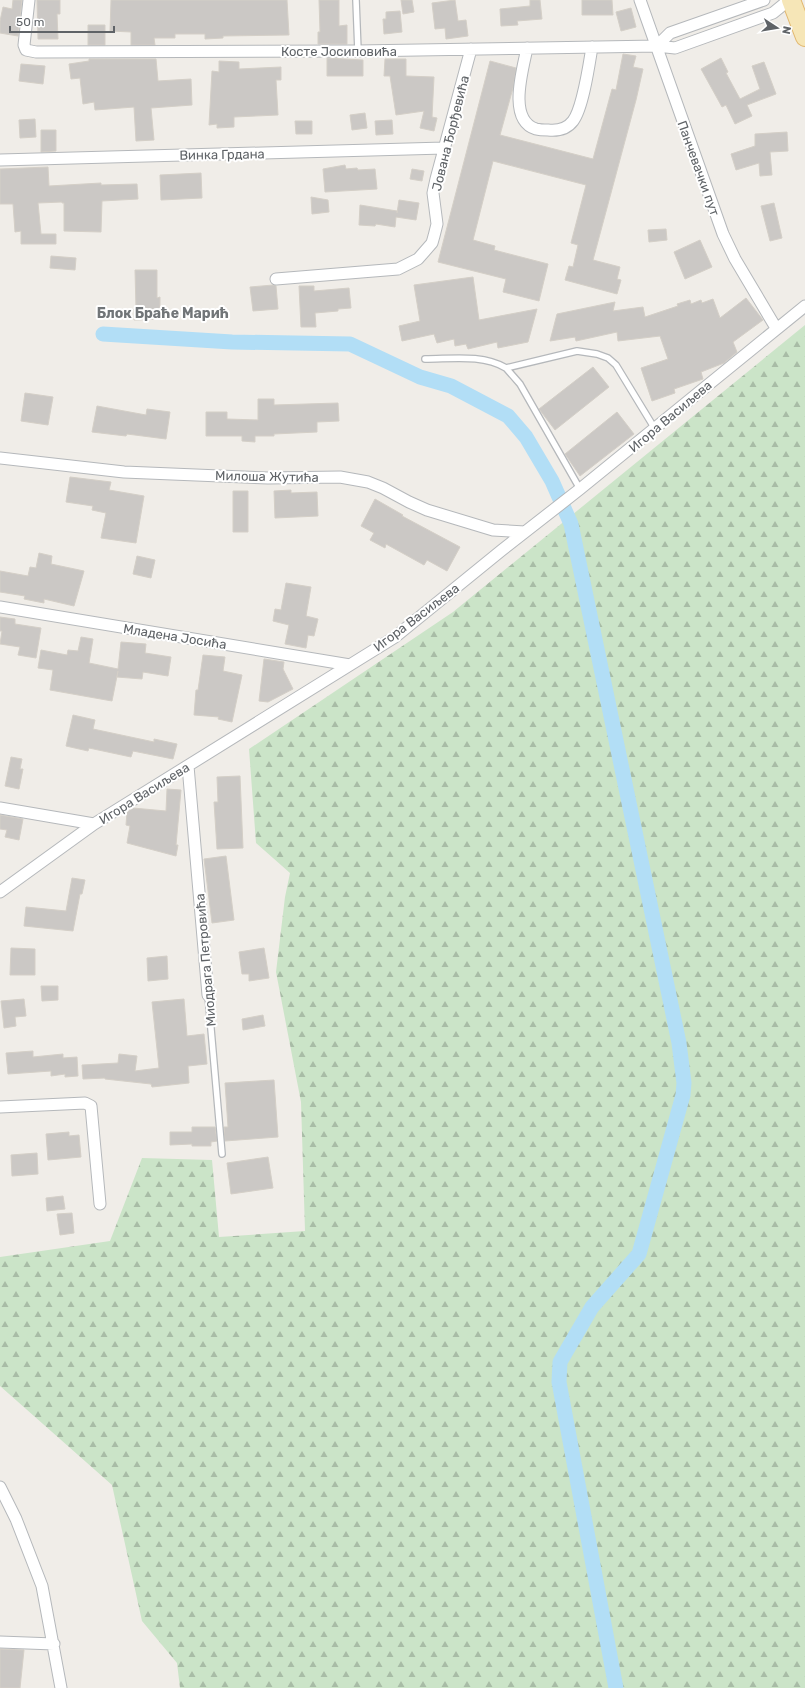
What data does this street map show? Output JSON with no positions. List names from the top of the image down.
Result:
{
  "streets": {
    "street": [
      "Косте Јосиповића",
      "Јована Ђорђевића",
      "Винка Грдана",
      "Панчевачки пут",
      "Игора Васиљева",
      "Милоша Жутића",
      "Младена Јосића",
      "Миодрага Петровића"
    ]
  },
  "crossings": [
    ["Косте Јосиповића", "Јована Ђорђевића"],
    ["Косте Јосиповића", "Панчевачки пут"],
    ["Јована Ђорђевића", "Винка Грдана"],
    ["Панчевачки пут", "Игора Васиљева"],
    ["Игора Васиљева", "Милоша Жутића"],
    ["Игора Васиљева", "Младена Јосића"],
    ["Игора Васиљева", "Миодрага Петровића"]
  ],
  "districts": ["Блок Браће Марић"],
  "scale_bar": "50 m",
  "north": "right"
}
